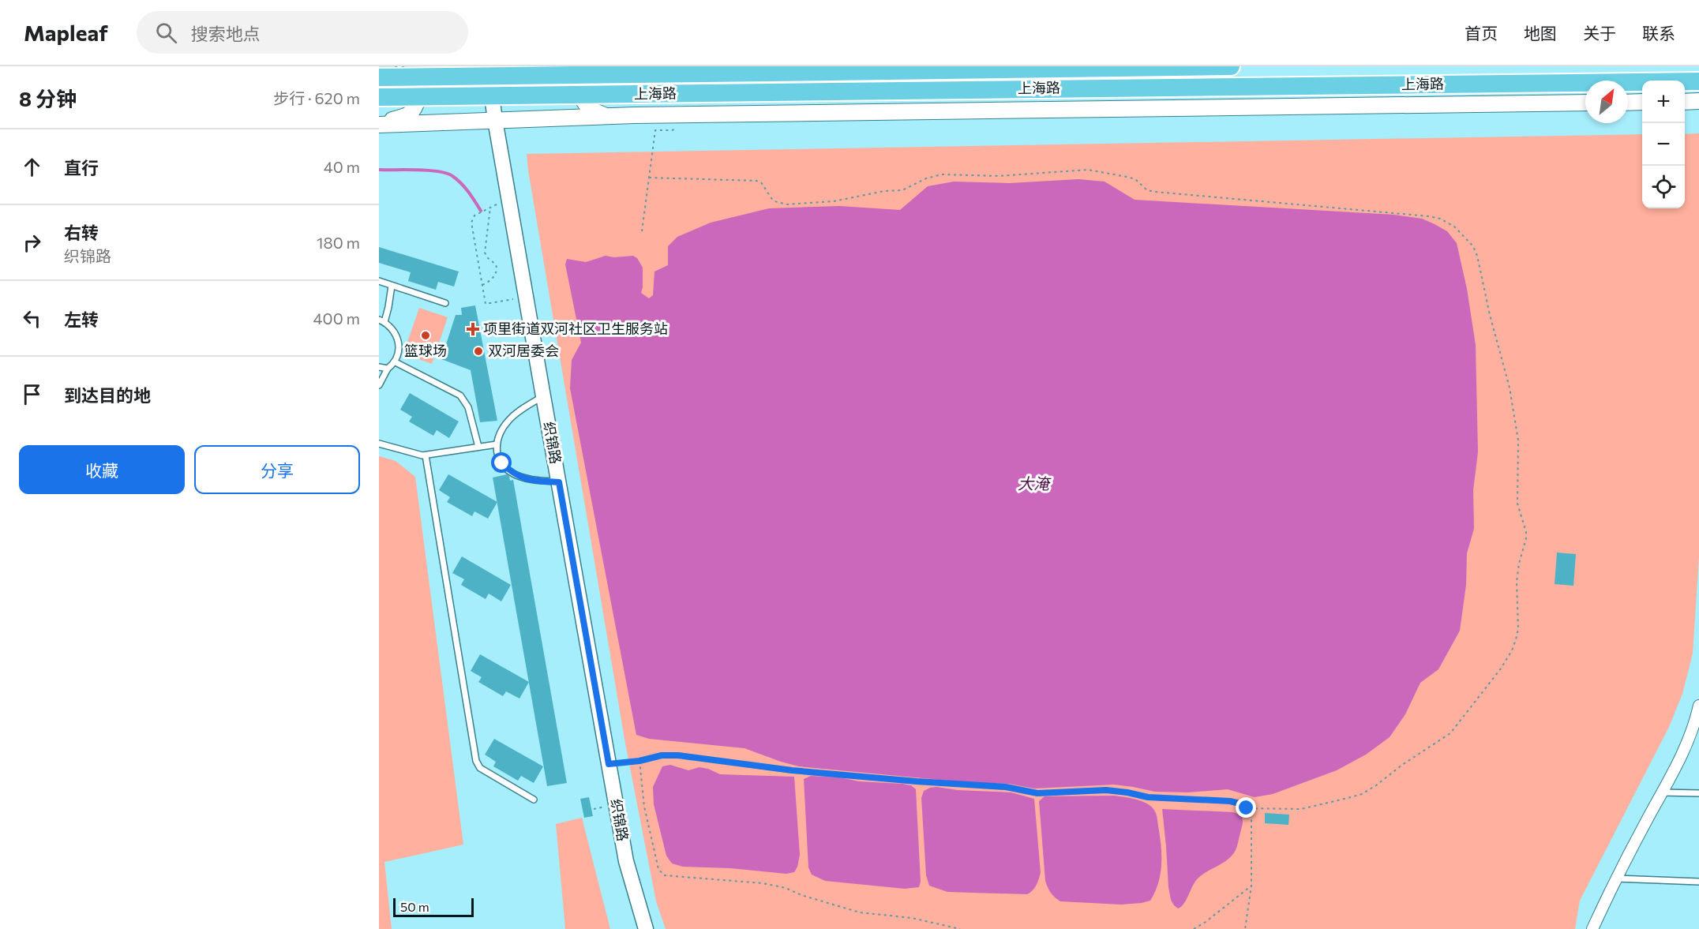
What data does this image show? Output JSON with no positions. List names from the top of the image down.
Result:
{
  "streets": {
    "highway": ["上海路"],
    "street": ["织锦路"]
  },
  "crossings": [
    ["上海路", "织锦路"]
  ],
  "water": ["大淹"],
  "places": {
    "health": ["项里街道双河社区卫生服务站"],
    "other": ["篮球场", "双河居委会"]
  },
  "scale_bar": "50 m",
  "north": "top right",
  "page": {
    "header": "Mapleaf",
    "search": "搜索地点",
    "nav": [
      "首页",
      "地图",
      "关于",
      "联系"
    ],
    "heading": ["8 分钟", "步行 · 620 m"],
    "map_buttons": ["+", "−"],
    "list": [
      ["直行", "40 m"],
      ["右转", "织锦路", "180 m"],
      ["左转", "400 m"],
      "到达目的地"
    ],
    "buttons": ["收藏", "分享"],
    "scale": "50 m"
  }
}
